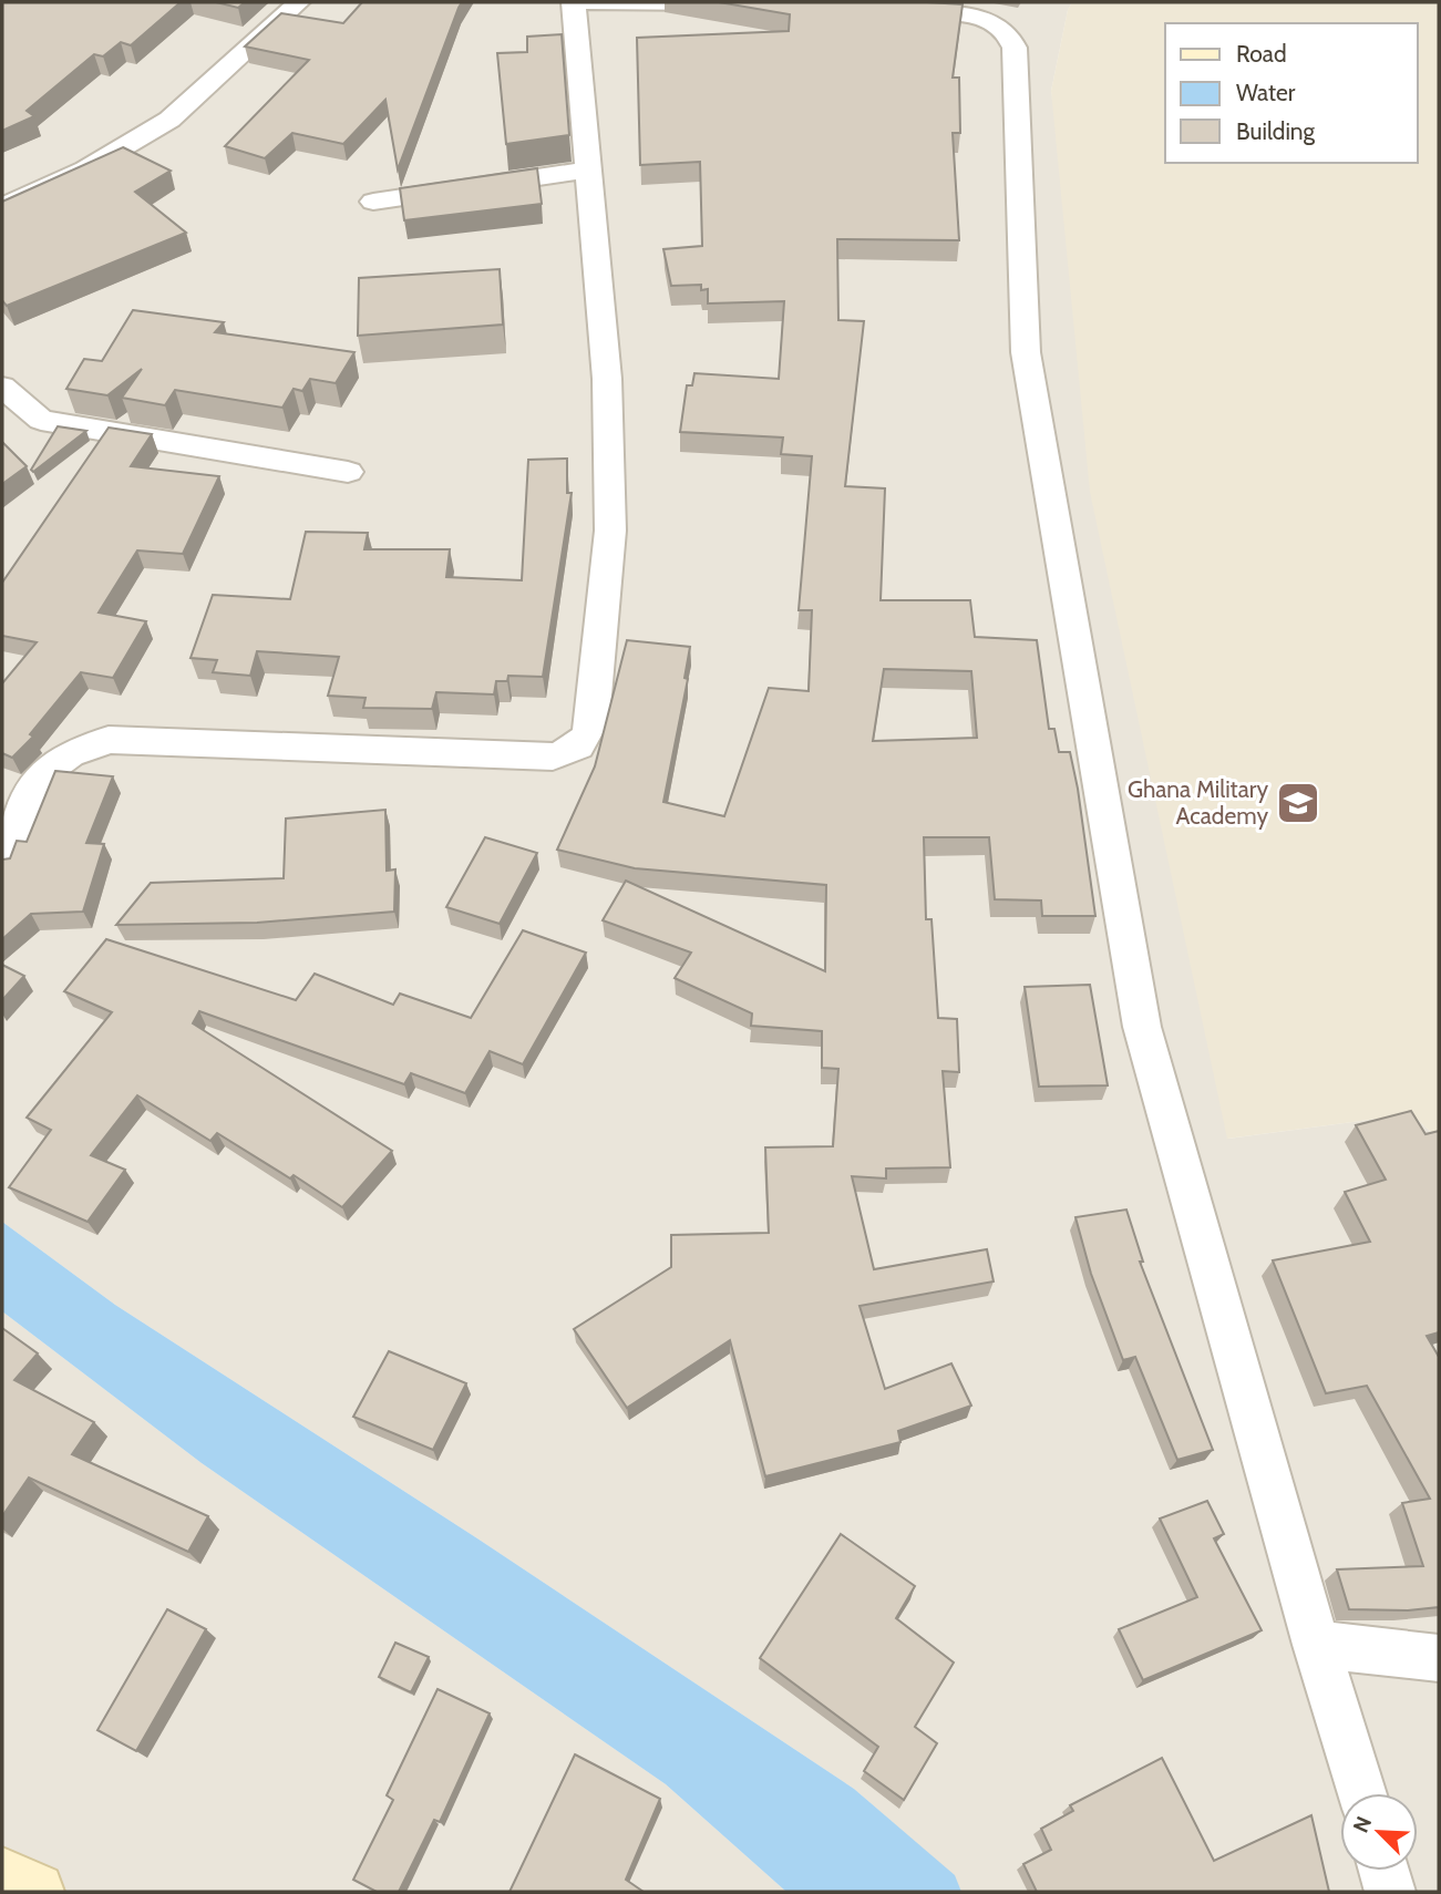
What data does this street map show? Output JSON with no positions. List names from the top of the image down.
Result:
{
  "places": {
    "school or university": ["Ghana Military Academy"]
  },
  "legend": ["Road", "Water", "Building"],
  "north": "top left"
}
